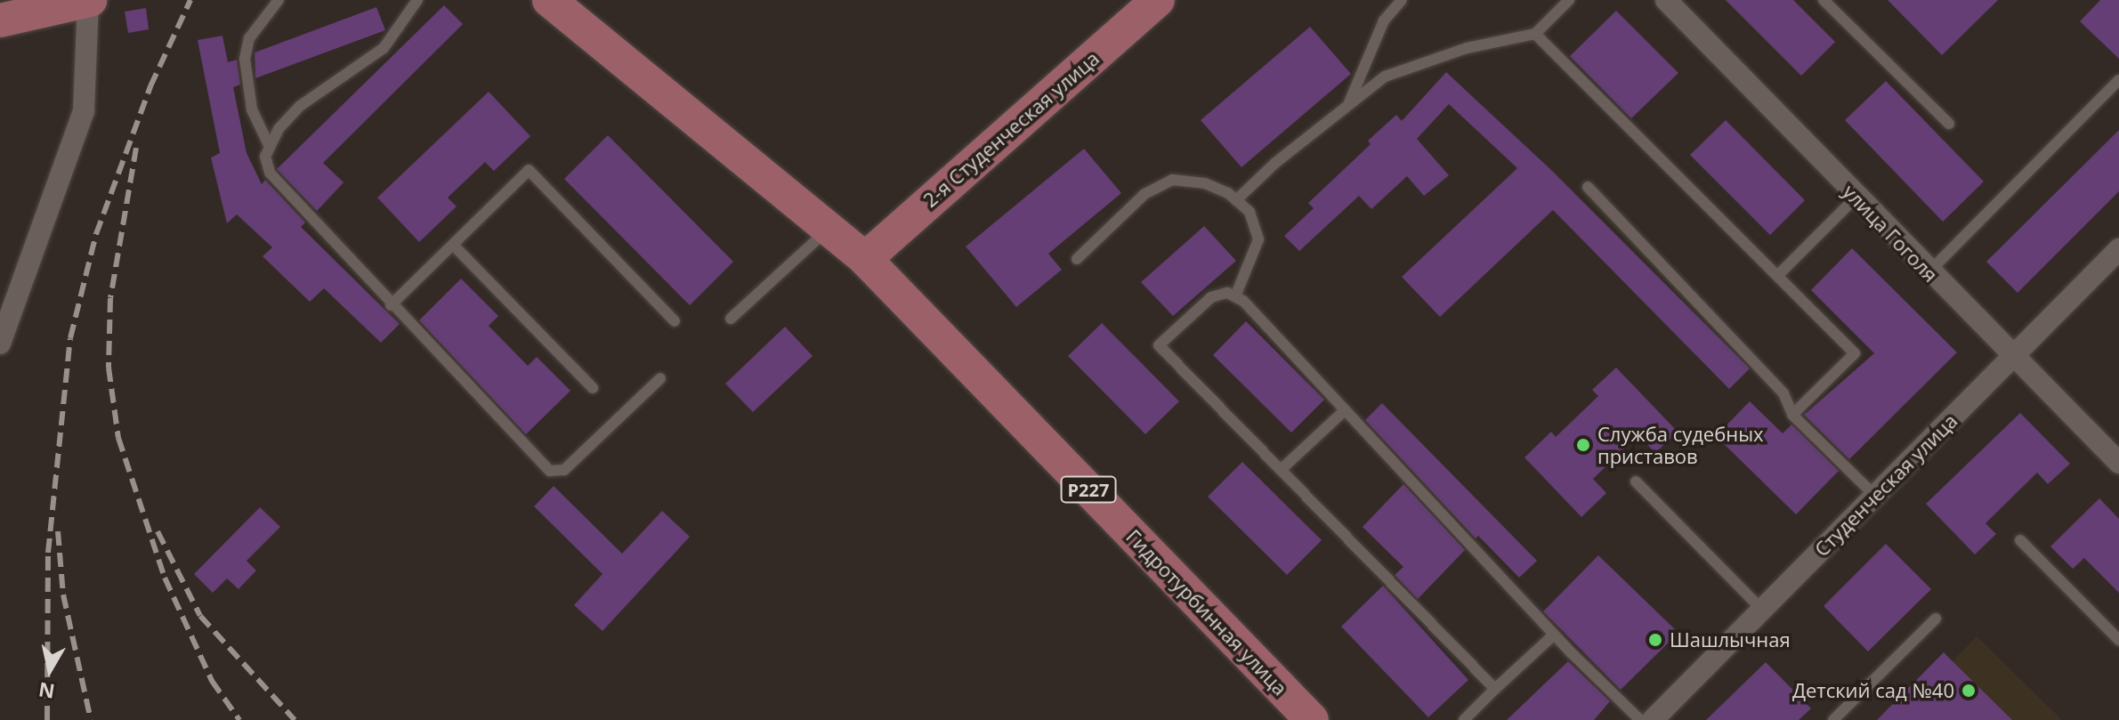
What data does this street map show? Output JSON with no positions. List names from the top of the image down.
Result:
{
  "streets": {
    "main road": ["2-я Студенческая улица", "Р227", "Гидротурбинная улица"],
    "street": ["улица Гоголя", "Студенческая улица"]
  },
  "crossings": [
    ["2-я Студенческая улица", "Р227"],
    ["2-я Студенческая улица", "Гидротурбинная улица"],
    ["улица Гоголя", "Студенческая улица"],
    ["Р227", "Гидротурбинная улица"]
  ],
  "places": ["Служба судебных приставов", "Шашлычная", "Детский сад №40"],
  "north": "bottom"
}
